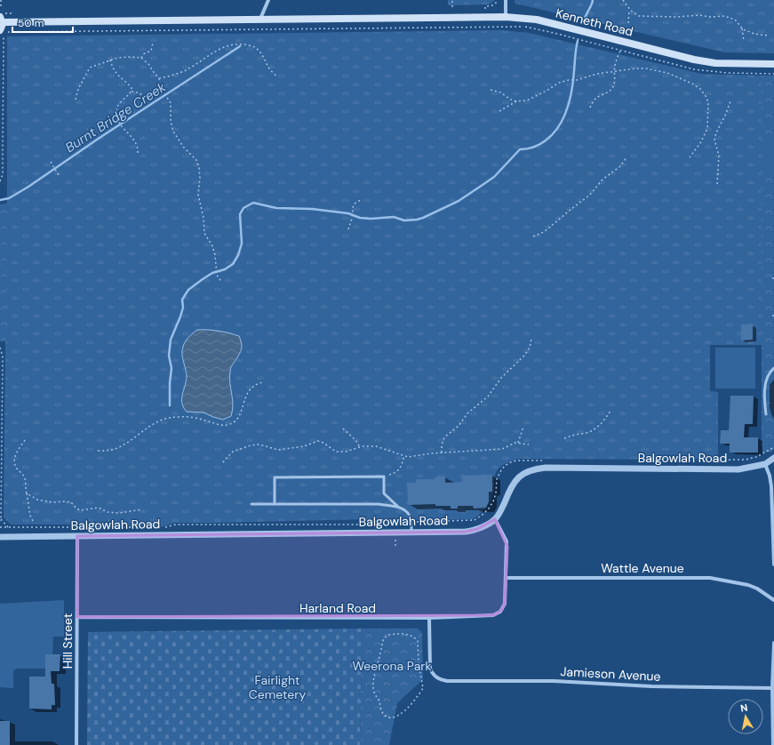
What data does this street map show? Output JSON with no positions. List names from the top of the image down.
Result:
{
  "streets": {
    "main road": ["Kenneth Road"],
    "street": [
      "Balgowlah Road",
      "Wattle Avenue",
      "Harland Road",
      "Hill Street",
      "Jamieson Avenue"
    ]
  },
  "crossings": [
    ["Balgowlah Road", "Harland Road"],
    ["Balgowlah Road", "Hill Street"],
    ["Wattle Avenue", "Harland Road"],
    ["Harland Road", "Hill Street"],
    ["Harland Road", "Jamieson Avenue"]
  ],
  "water": ["Burnt Bridge Creek"],
  "parks": ["Weerona Park", "Fairlight Cemetery"],
  "scale_bar": "50 m",
  "north": "top"
}
